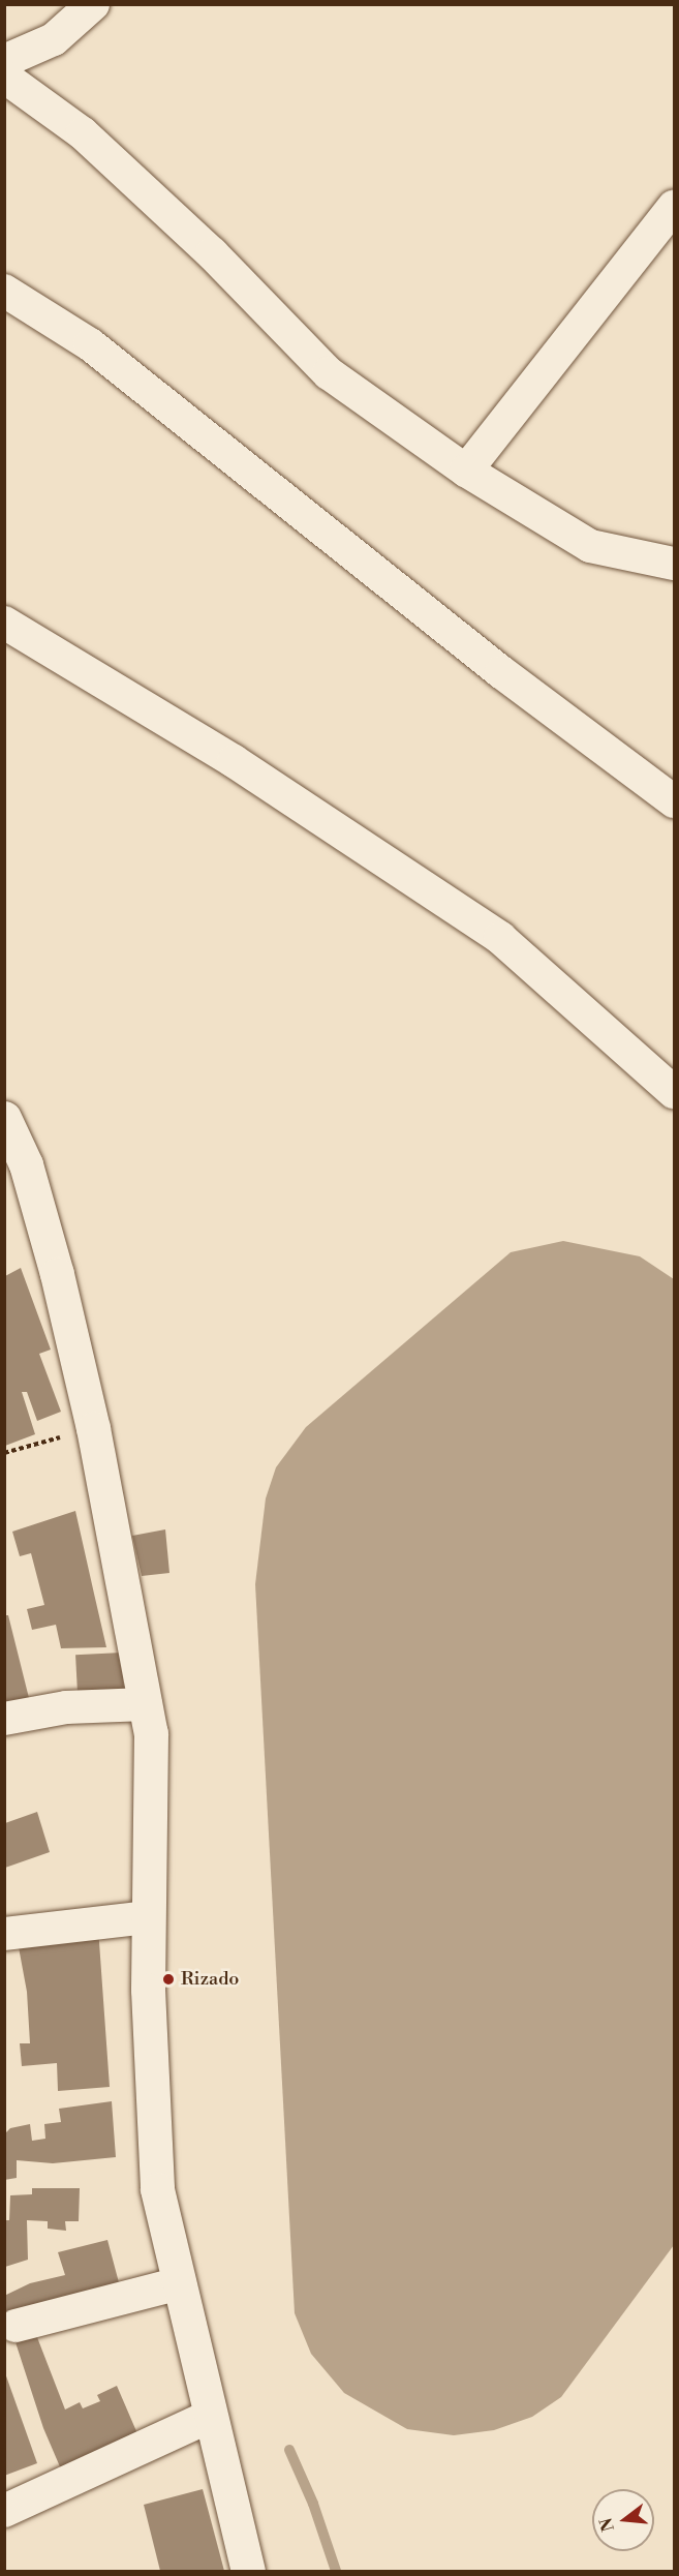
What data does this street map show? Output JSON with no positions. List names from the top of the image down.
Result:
{
  "places": ["Rizado"],
  "north": "left"
}
